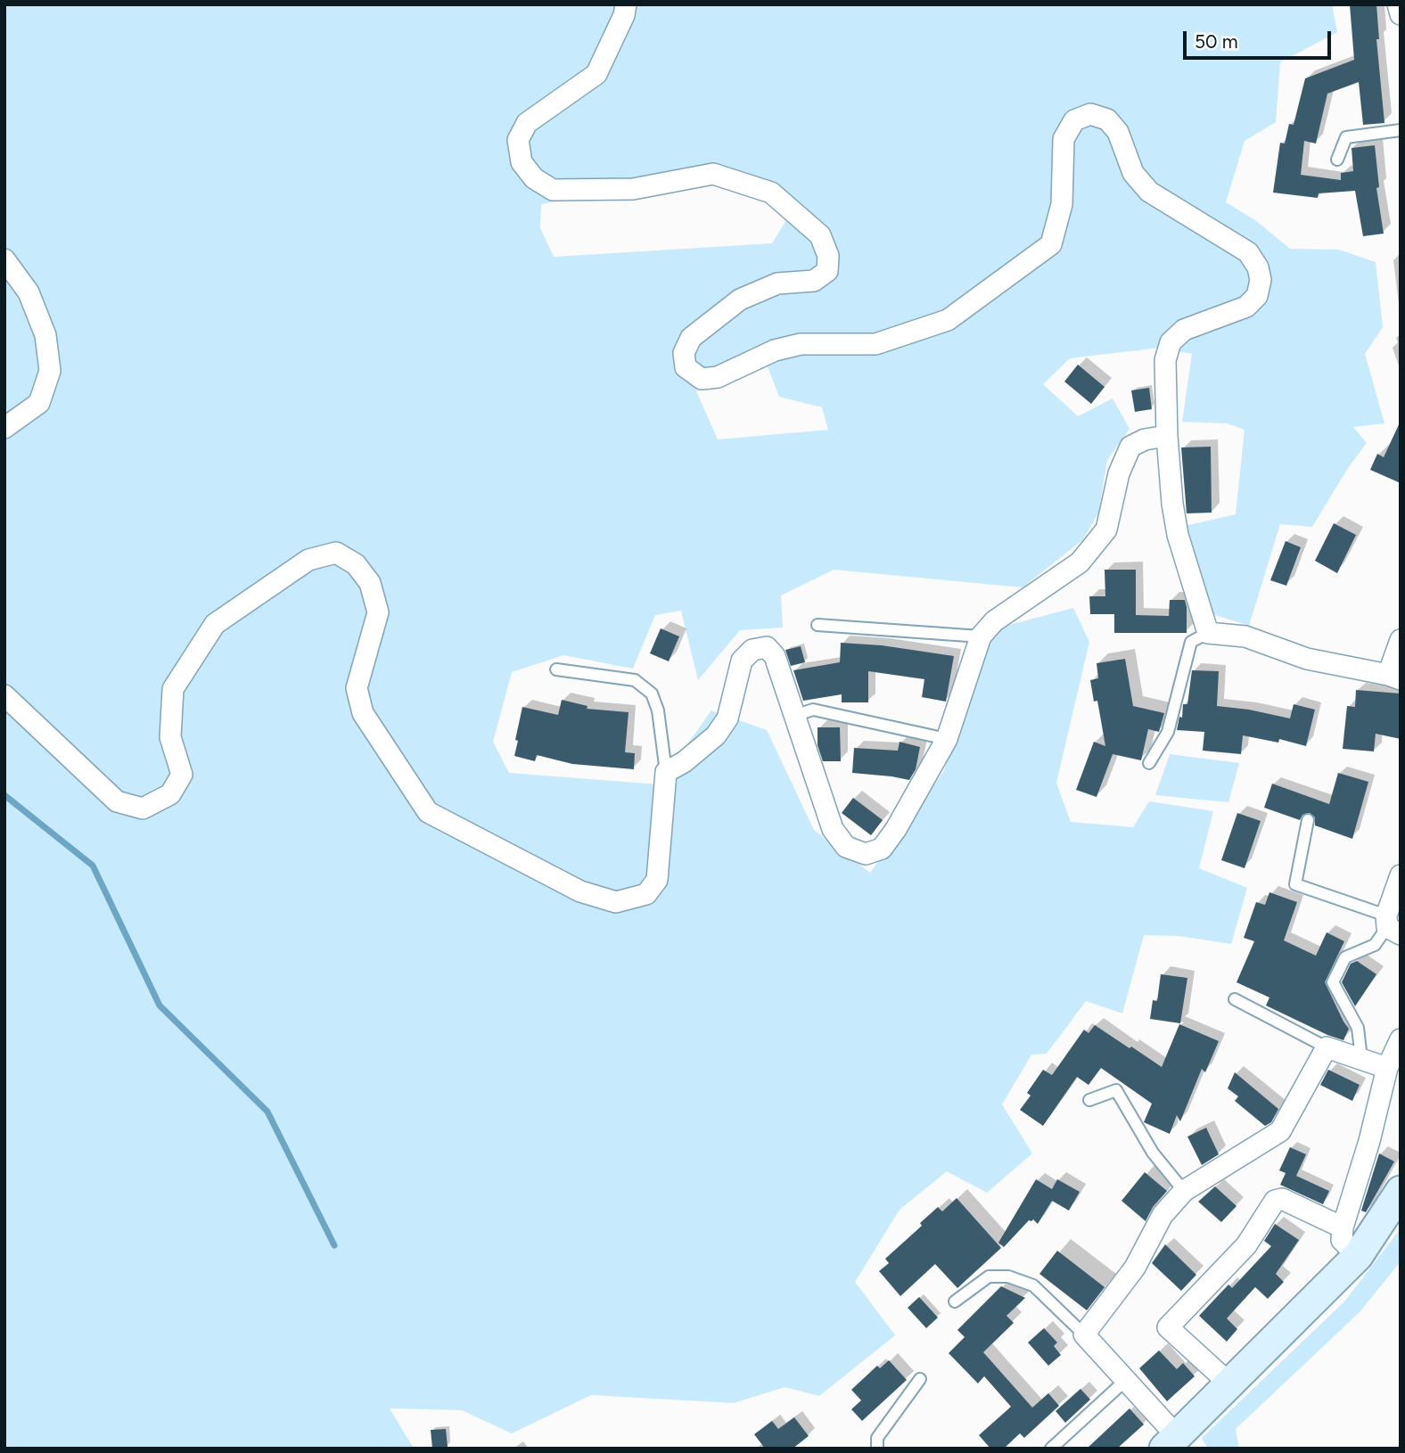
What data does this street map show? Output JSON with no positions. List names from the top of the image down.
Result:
{
  "scale_bar": "50 m"
}
